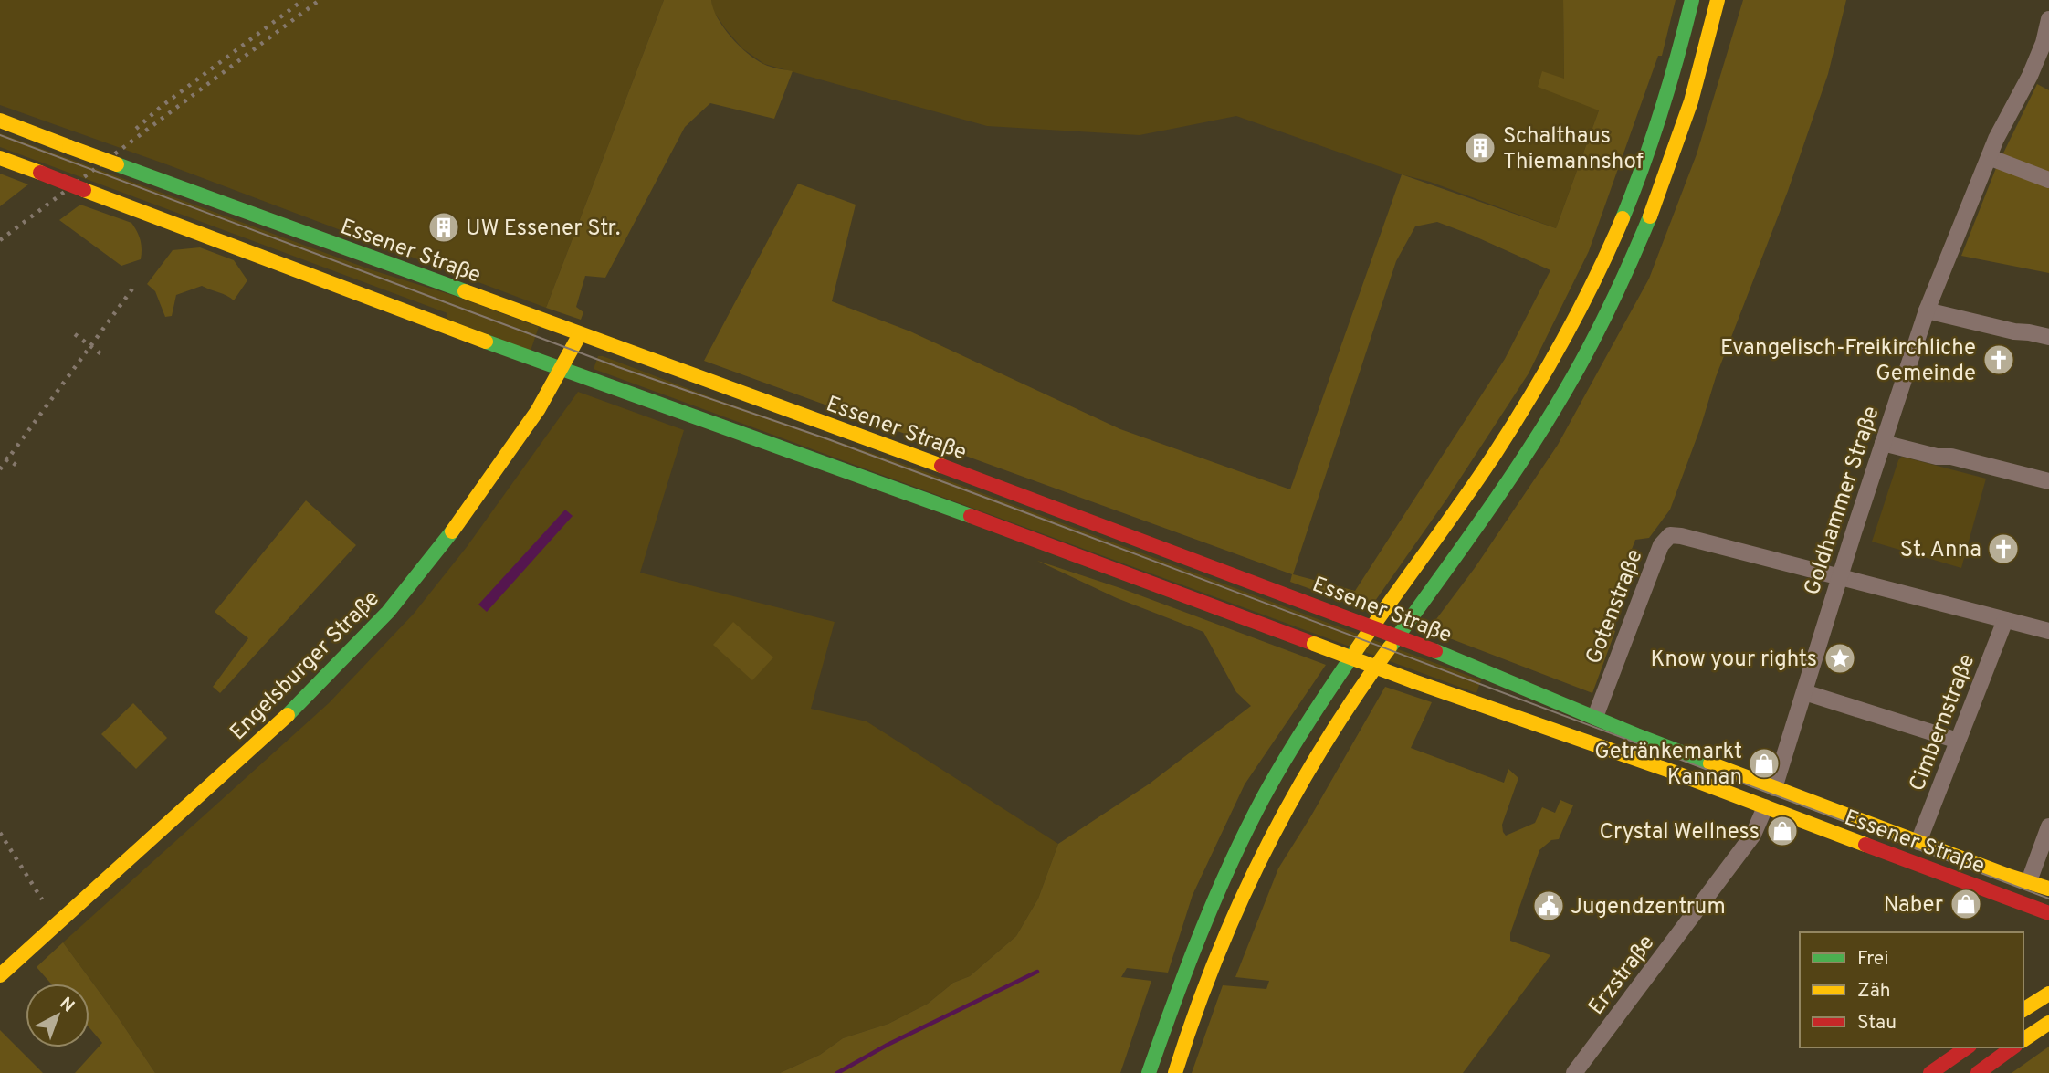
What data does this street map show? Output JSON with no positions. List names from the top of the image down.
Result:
{
  "streets": {
    "main road": ["Essener Straße", "Engelsburger Straße"],
    "street": [
      "Goldhammer Straße",
      "Gotenstraße",
      "Cimbernstraße",
      "Erzstraße"
    ]
  },
  "crossings": [
    ["Essener Straße", "Goldhammer Straße"],
    ["Essener Straße", "Gotenstraße"],
    ["Essener Straße", "Engelsburger Straße"],
    ["Essener Straße", "Cimbernstraße"],
    ["Essener Straße", "Erzstraße"],
    ["Goldhammer Straße", "Gotenstraße"]
  ],
  "places": {
    "building": ["Schalthaus Thiemannshof", "UW Essener Str."],
    "church": ["Evangelisch-Freikirchliche Gemeinde", "St. Anna"],
    "place": ["Know your rights"],
    "shop": ["Getränkemarkt Kannan", "Crystal Wellness", "Naber"],
    "public building": ["Jugendzentrum"]
  },
  "legend": ["Frei", "Zäh", "Stau"],
  "north": "top right"
}
